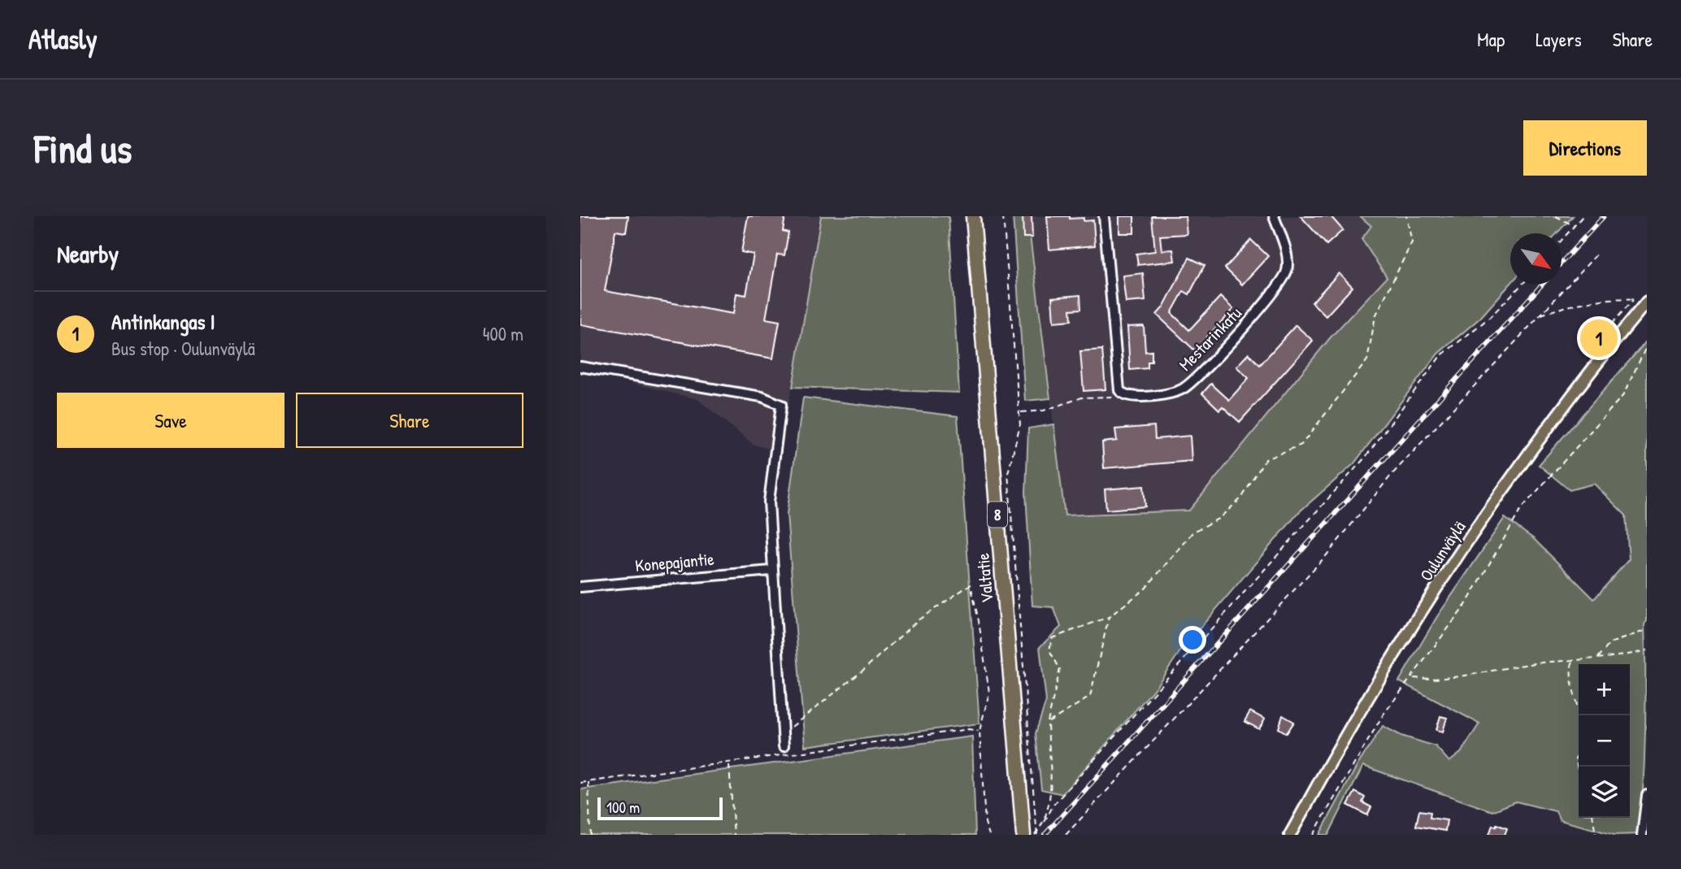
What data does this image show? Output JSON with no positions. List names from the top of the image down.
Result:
{
  "streets": {
    "highway": ["8", "Valtatie"],
    "main road": ["Oulunväylä"],
    "street": ["Mestarinkatu", "Konepajantie"]
  },
  "scale_bar": "100 m",
  "north": "bottom right",
  "page": {
    "header": "Atlasly",
    "nav": ["Map", "Layers", "Share"],
    "buttons": [
      "Directions",
      ["Save", "Share"]
    ],
    "title": "Find us",
    "heading": "Nearby",
    "list": [
      {
        "mark": "1",
        "name": "Antinkangas I",
        "note": "Bus stop · Oulunväylä",
        "value": "400 m"
      }
    ],
    "pins": "1",
    "map_buttons": ["+", "−"],
    "scale": "100 m"
  }
}
